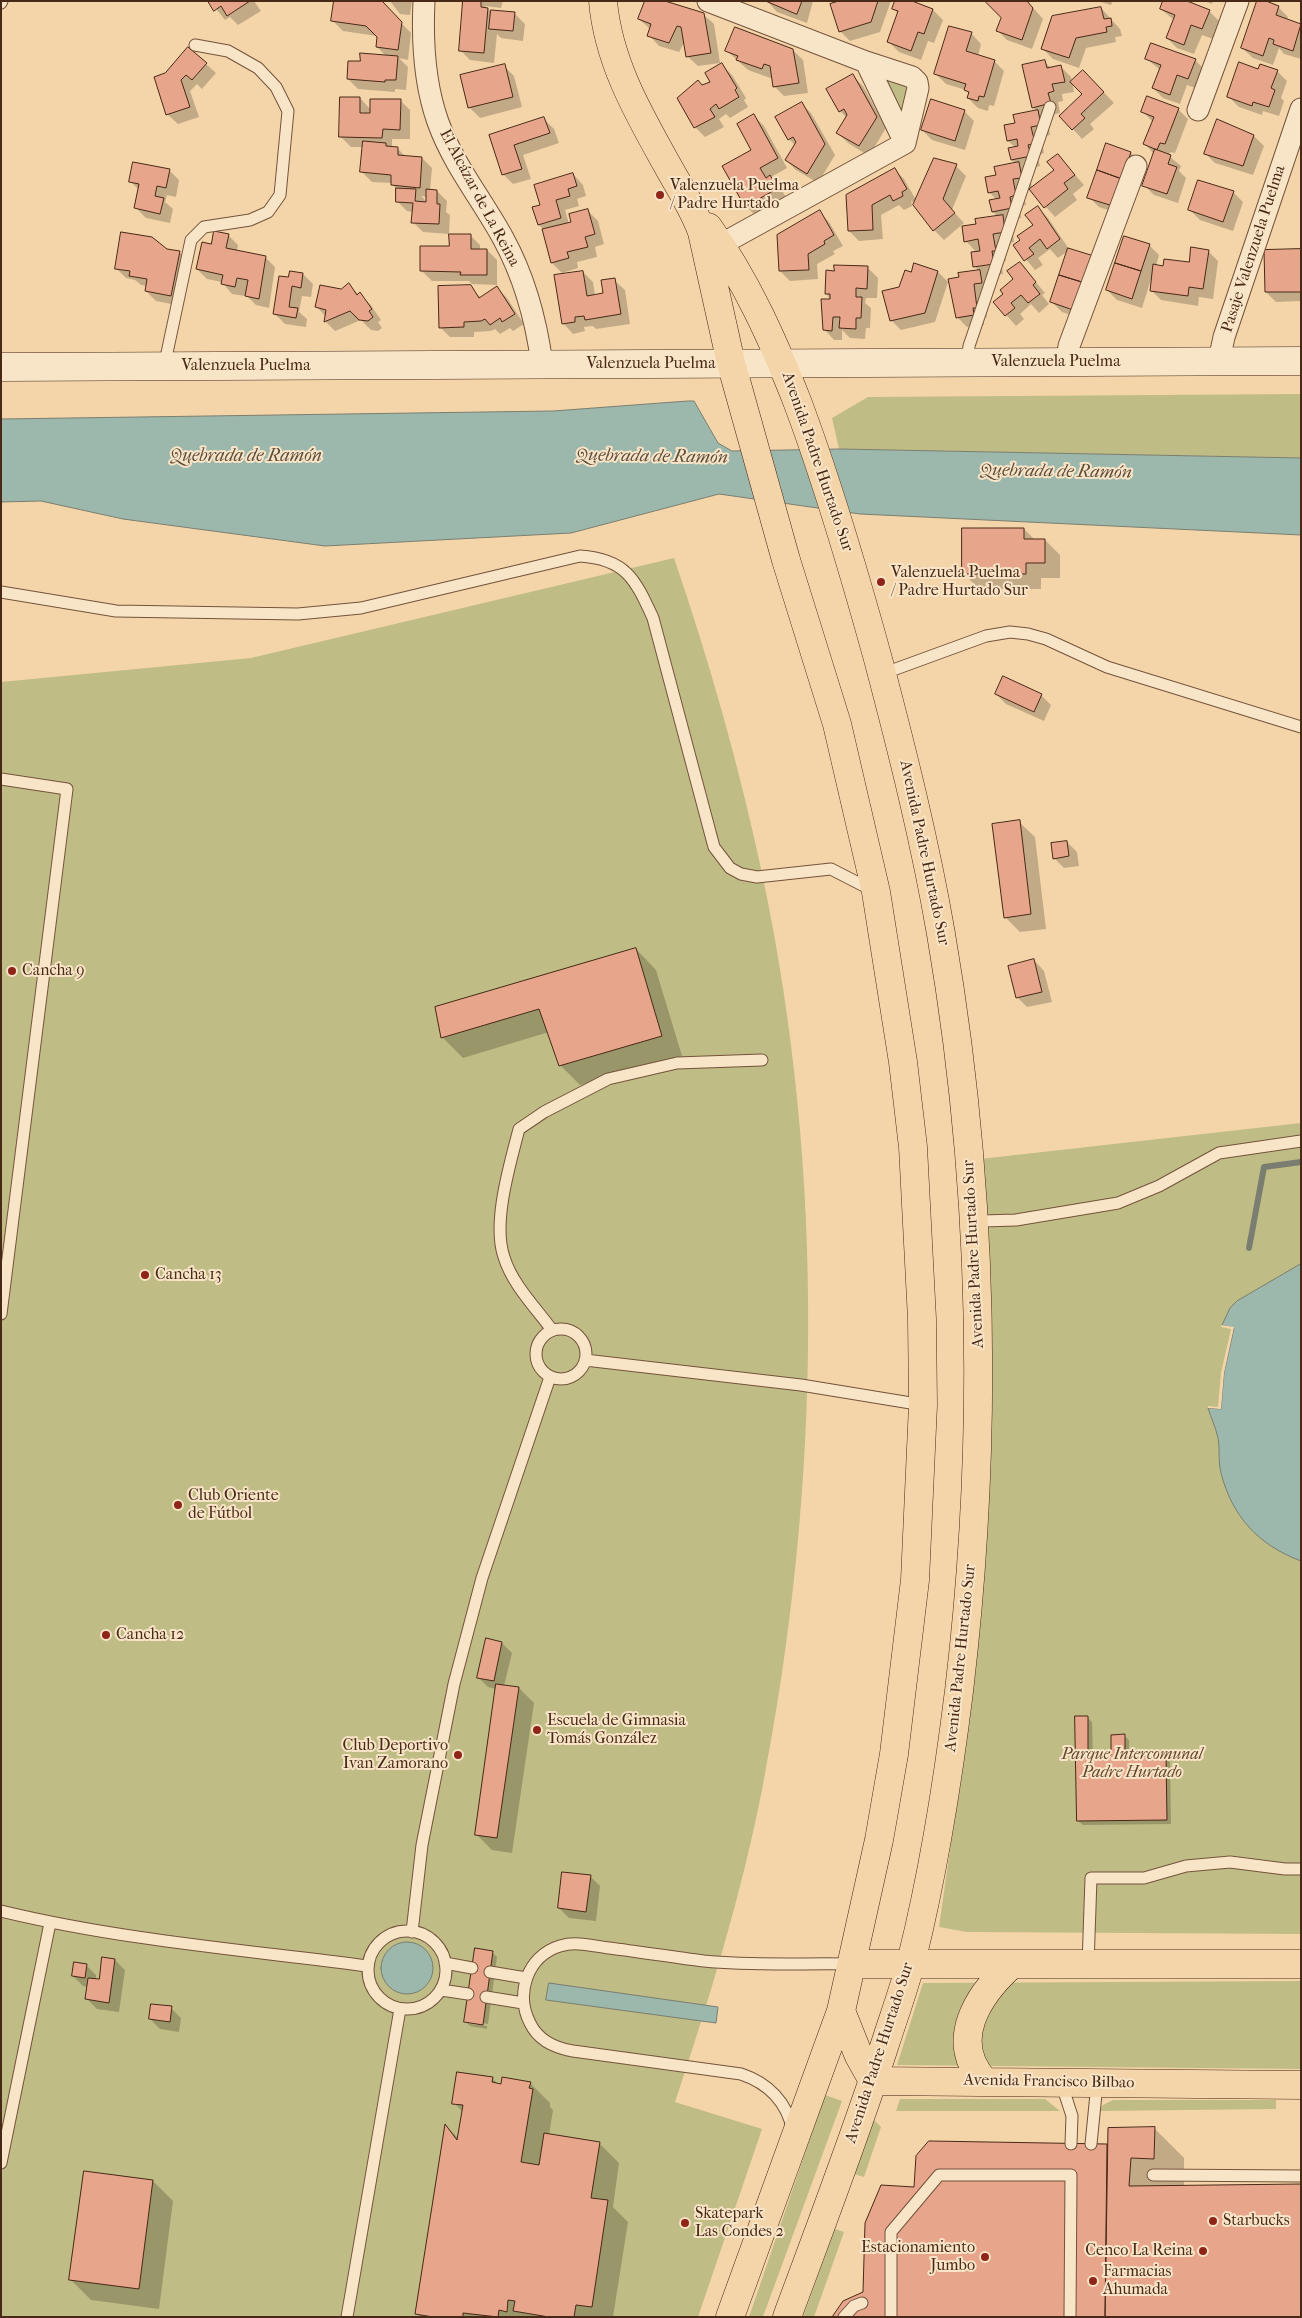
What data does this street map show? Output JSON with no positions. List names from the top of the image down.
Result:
{
  "streets": {
    "main road": ["Avenida Padre Hurtado Sur", "Avenida Francisco Bilbao"],
    "street": ["El Alcázar de La Reina", "Pasaje Valenzuela Puelma", "Valenzuela Puelma"]
  },
  "crossings": [
    ["El Alcázar de La Reina", "Valenzuela Puelma"],
    ["Pasaje Valenzuela Puelma", "Valenzuela Puelma"],
    ["Valenzuela Puelma", "Avenida Padre Hurtado Sur"],
    ["Avenida Padre Hurtado Sur", "Avenida Francisco Bilbao"]
  ],
  "water": ["Quebrada de Ramón"],
  "parks": ["Parque Intercomunal Padre Hurtado"],
  "places": [
    "Valenzuela Puelma / Padre Hurtado",
    "Valenzuela Puelma / Padre Hurtado Sur",
    "Cancha 9",
    "Cancha 13",
    "Club Oriente de Fútbol",
    "Cancha 12",
    "Escuela de Gimnasia Tomás González",
    "Club Deportivo Ivan Zamorano",
    "Starbucks",
    "Skatepark Las Condes 2",
    "Cenco La Reina",
    "Estacionamiento Jumbo",
    "Farmacias Ahumada"
  ]
}
